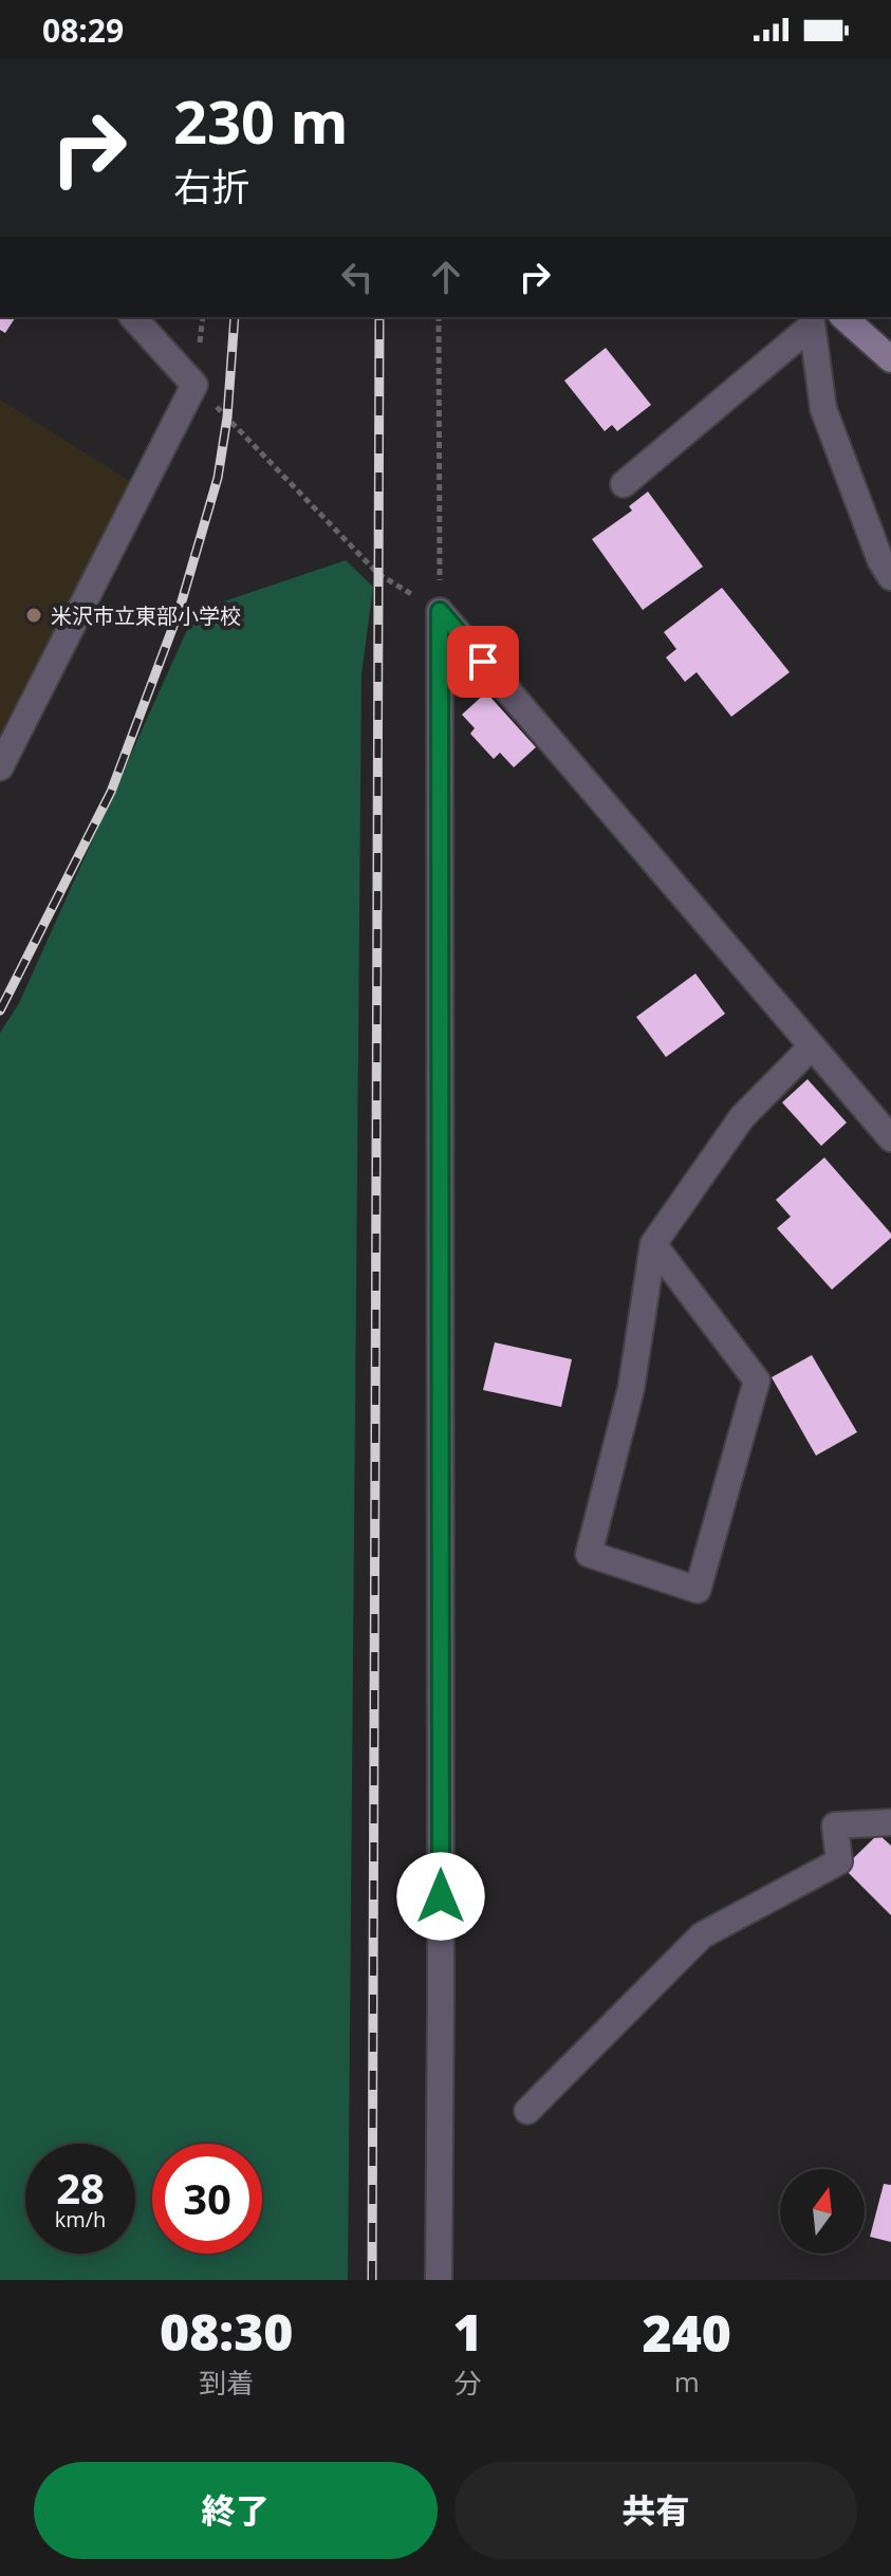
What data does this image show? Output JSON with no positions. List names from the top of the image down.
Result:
{
  "places": ["米沢市立東部小学校"],
  "north": "top",
  "page": {
    "status": "08:29",
    "turn": ["230 m", "右折"],
    "speed": "28 km/h",
    "limit": "30",
    "eta": [
      "08:30",
      "到着",
      "1",
      "分",
      "240",
      "m"
    ],
    "buttons": ["終了", "共有"]
  }
}
